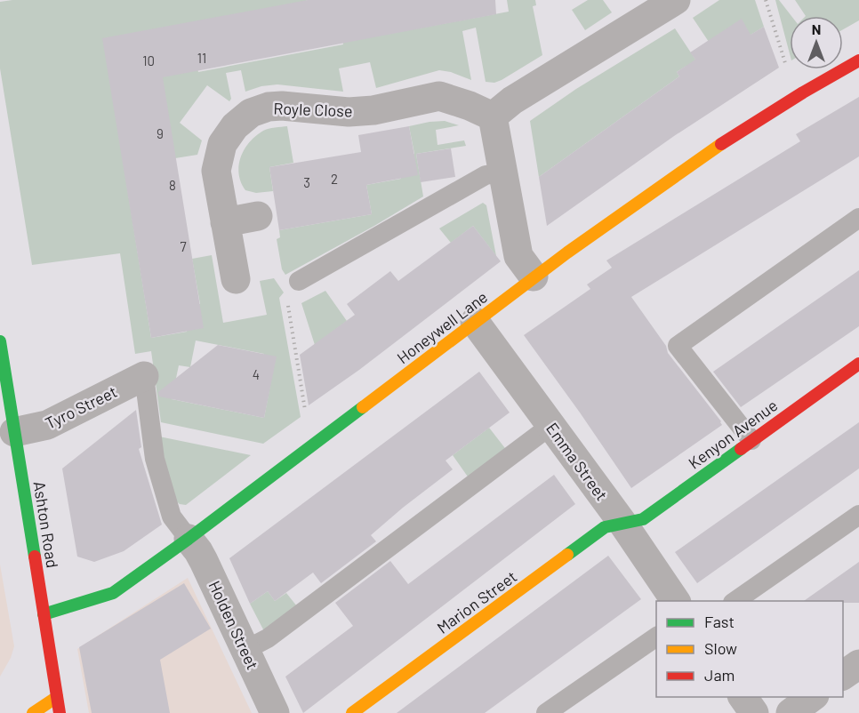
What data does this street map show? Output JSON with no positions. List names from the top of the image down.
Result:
{
  "streets": {
    "main road": [
      "Honeywell Lane",
      "Kenyon Avenue",
      "Ashton Road",
      "Marion Street"
    ],
    "street": [
      "Royle Close",
      "Tyro Street",
      "Emma Street",
      "Holden Street"
    ]
  },
  "crossings": [
    ["Honeywell Lane", "Emma Street"],
    ["Honeywell Lane", "Ashton Road"],
    ["Honeywell Lane", "Holden Street"],
    ["Tyro Street", "Ashton Road"],
    ["Kenyon Avenue", "Emma Street"],
    ["Kenyon Avenue", "Marion Street"],
    ["Emma Street", "Marion Street"]
  ],
  "house_numbers": [
    "11",
    "10",
    "9",
    "2",
    "3",
    "8",
    "7",
    "4"
  ],
  "legend": ["Fast", "Slow", "Jam"],
  "north": "top"
}
